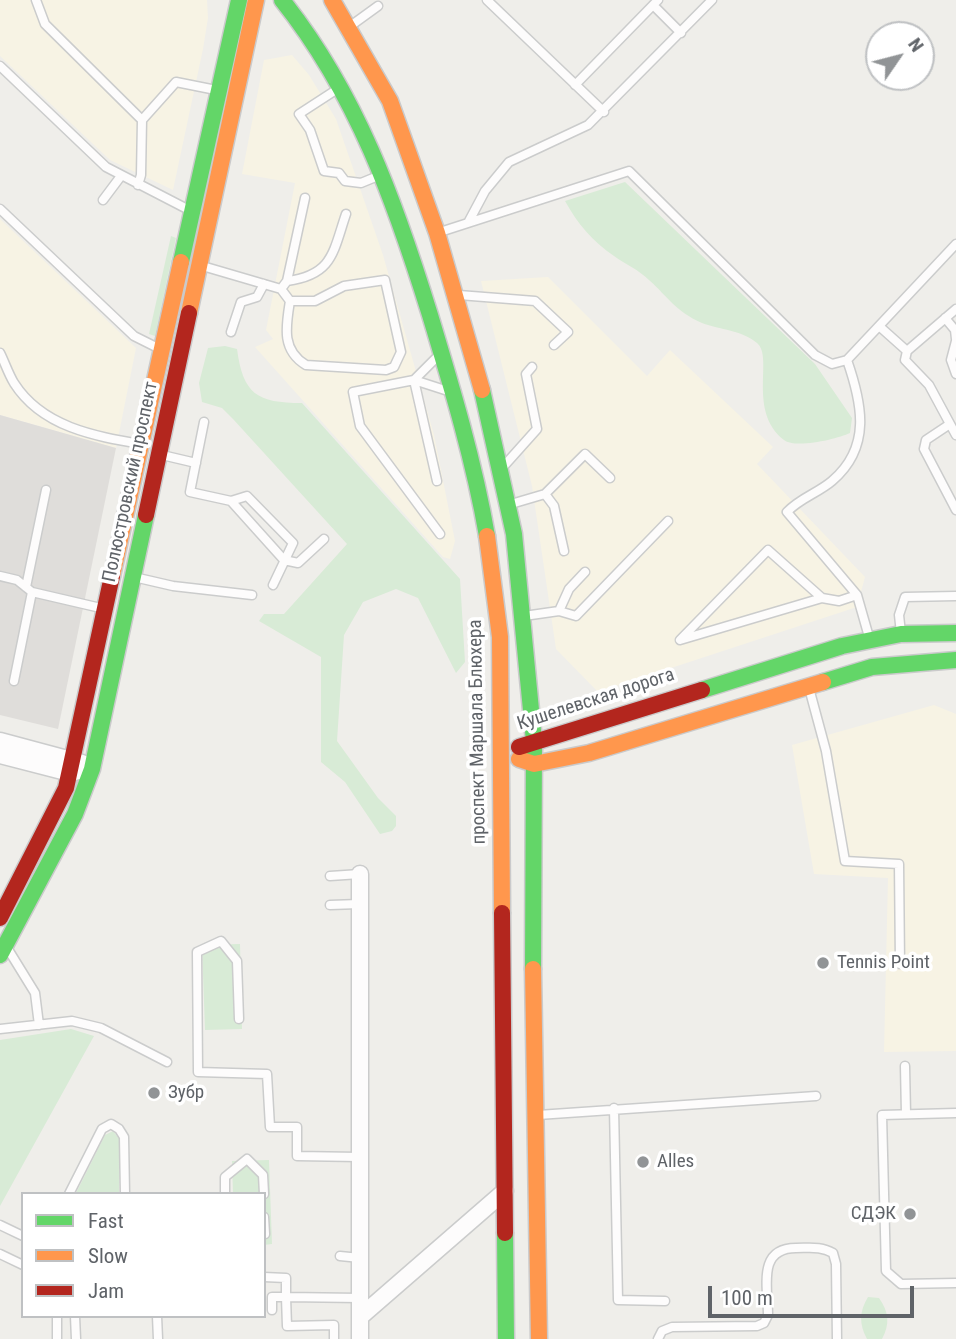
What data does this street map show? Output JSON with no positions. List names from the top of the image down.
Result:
{
  "streets": {
    "main road": ["Полюстровский проспект", "Кушелевская дорога", "проспект Маршала Блюхера"]
  },
  "crossings": [
    ["Кушелевская дорога", "проспект Маршала Блюхера"]
  ],
  "places": [
    "Tennis Point",
    "Зубр",
    "Alles",
    "СДЭК"
  ],
  "legend": ["Fast", "Slow", "Jam"],
  "scale_bar": "100 m",
  "north": "top right"
}
